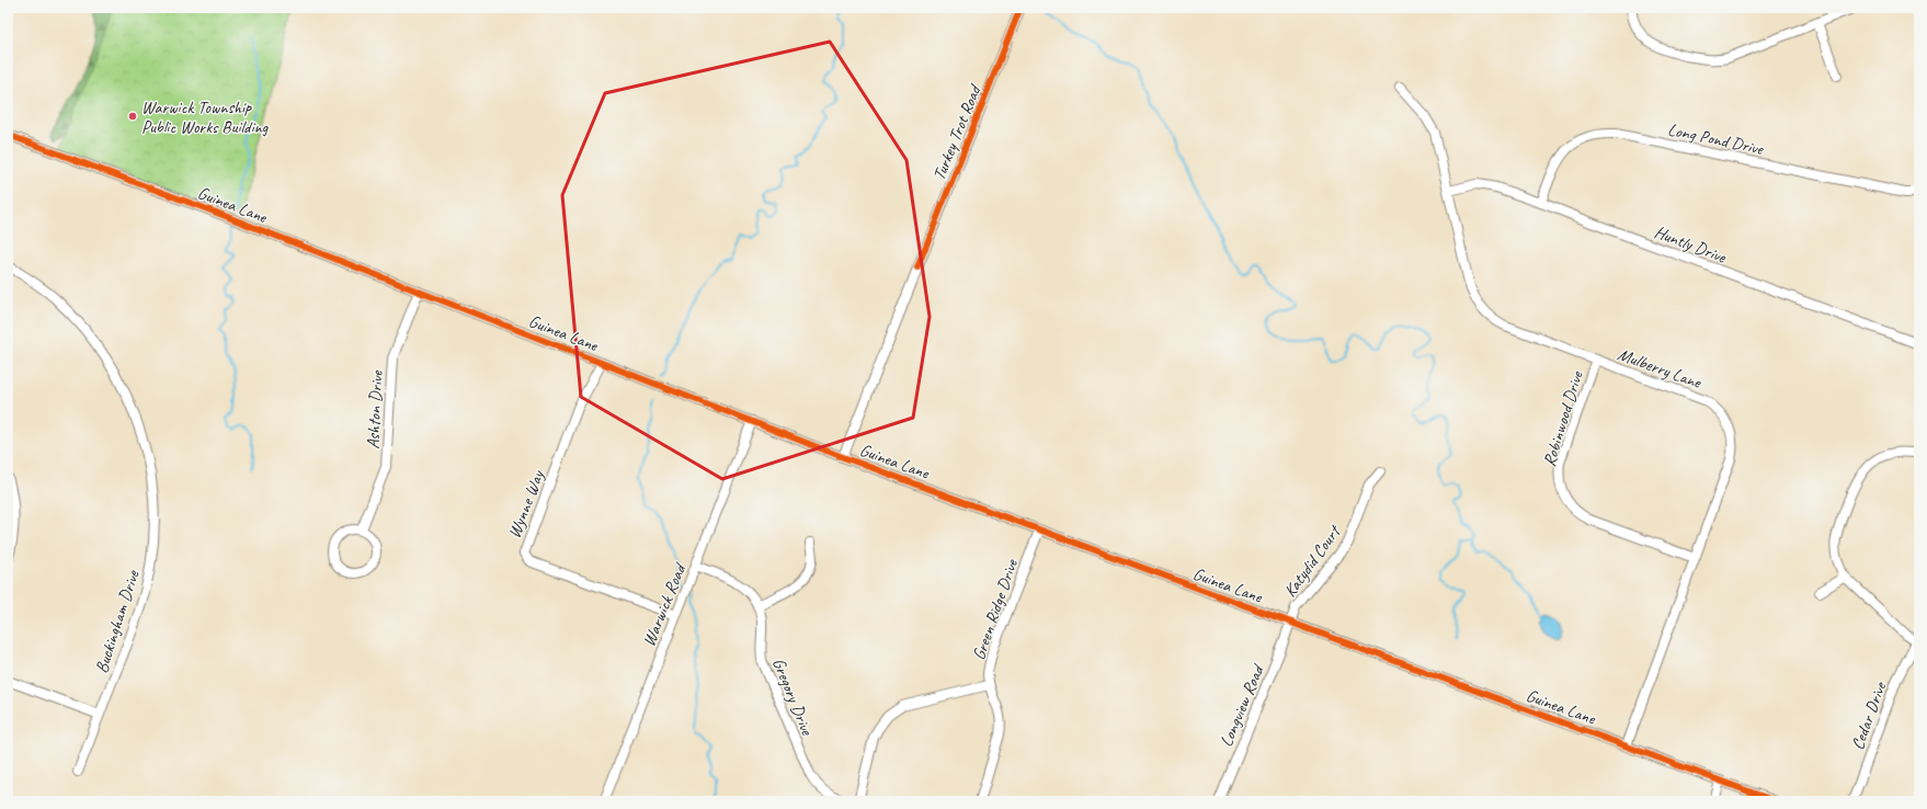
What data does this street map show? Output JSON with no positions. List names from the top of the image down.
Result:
{
  "streets": {
    "street": [
      "Turkey Trot Road",
      "Long Pond Drive",
      "Guinea Lane",
      "Huntly Drive",
      "Mulberry Lane",
      "Ashton Drive",
      "Robinwood Drive",
      "Wynne Way",
      "Katydid Court",
      "Warwick Road",
      "Green Ridge Drive",
      "Buckingham Drive",
      "Gregory Drive",
      "Longview Road",
      "Cedar Drive"
    ]
  },
  "crossings": [
    ["Turkey Trot Road", "Guinea Lane"],
    ["Long Pond Drive", "Huntly Drive"],
    ["Guinea Lane", "Mulberry Lane"],
    ["Guinea Lane", "Ashton Drive"],
    ["Guinea Lane", "Wynne Way"],
    ["Guinea Lane", "Katydid Court"],
    ["Guinea Lane", "Warwick Road"],
    ["Guinea Lane", "Green Ridge Drive"],
    ["Guinea Lane", "Longview Road"],
    ["Huntly Drive", "Mulberry Lane"],
    ["Mulberry Lane", "Robinwood Drive"],
    ["Wynne Way", "Warwick Road"],
    ["Katydid Court", "Longview Road"],
    ["Warwick Road", "Gregory Drive"]
  ],
  "places": ["Warwick Township Public Works Building"]
}
